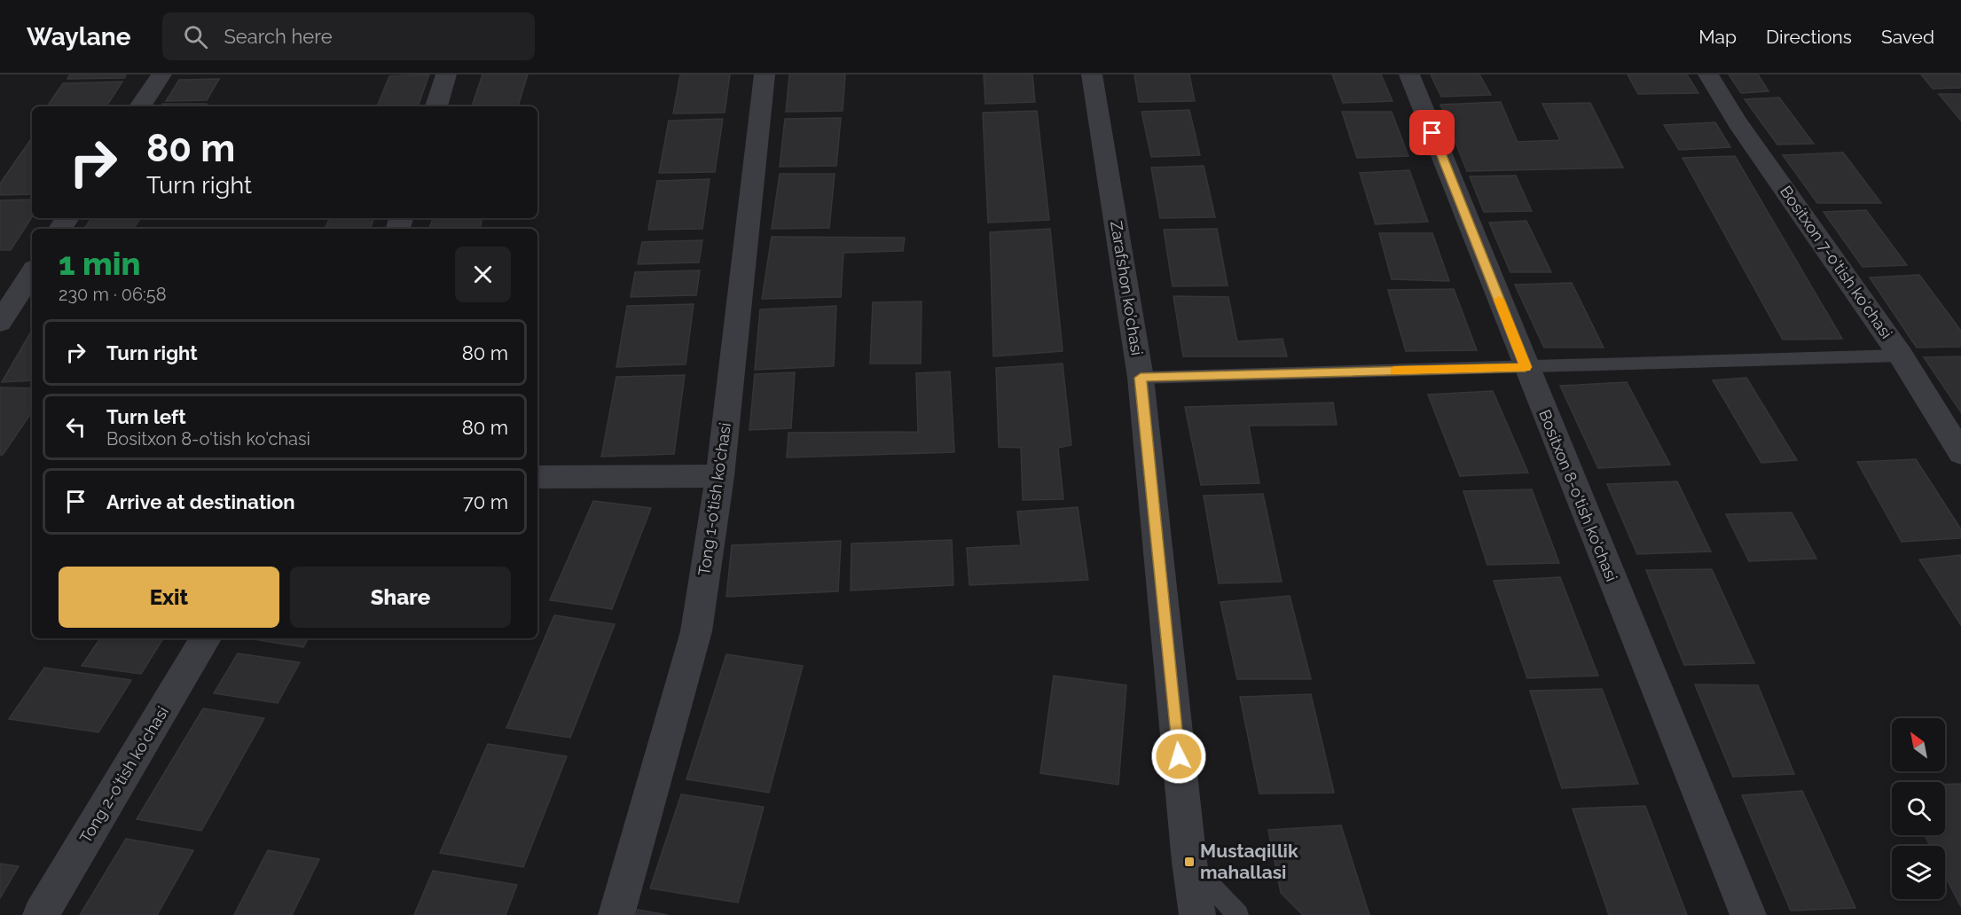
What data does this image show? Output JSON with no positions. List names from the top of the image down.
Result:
{
  "streets": {
    "street": [
      "Bositxon 7-o'tish ko'chasi",
      "Zarafshon ko'chasi",
      "Bositxon 8-o'tish ko'chasi",
      "Tong 1-o'tish ko'chasi",
      "Tong 2-o'tish ko'chasi"
    ]
  },
  "places": {
    "transit": ["Mustaqillik mahallasi"]
  },
  "north": "top left",
  "page": {
    "header": "Waylane",
    "search": "Search here",
    "nav": ["Map", "Directions", "Saved"],
    "turn": ["80 m", "Turn right"],
    "heading": ["1 min", "230 m · 06:58"],
    "list": [
      {
        "name": "Turn right",
        "value": "80 m"
      },
      {
        "name": "Turn left",
        "note": "Bositxon 8-o'tish ko'chasi",
        "value": "80 m"
      },
      {
        "name": "Arrive at destination",
        "value": "70 m"
      }
    ],
    "buttons": ["Exit", "Share"]
  }
}
